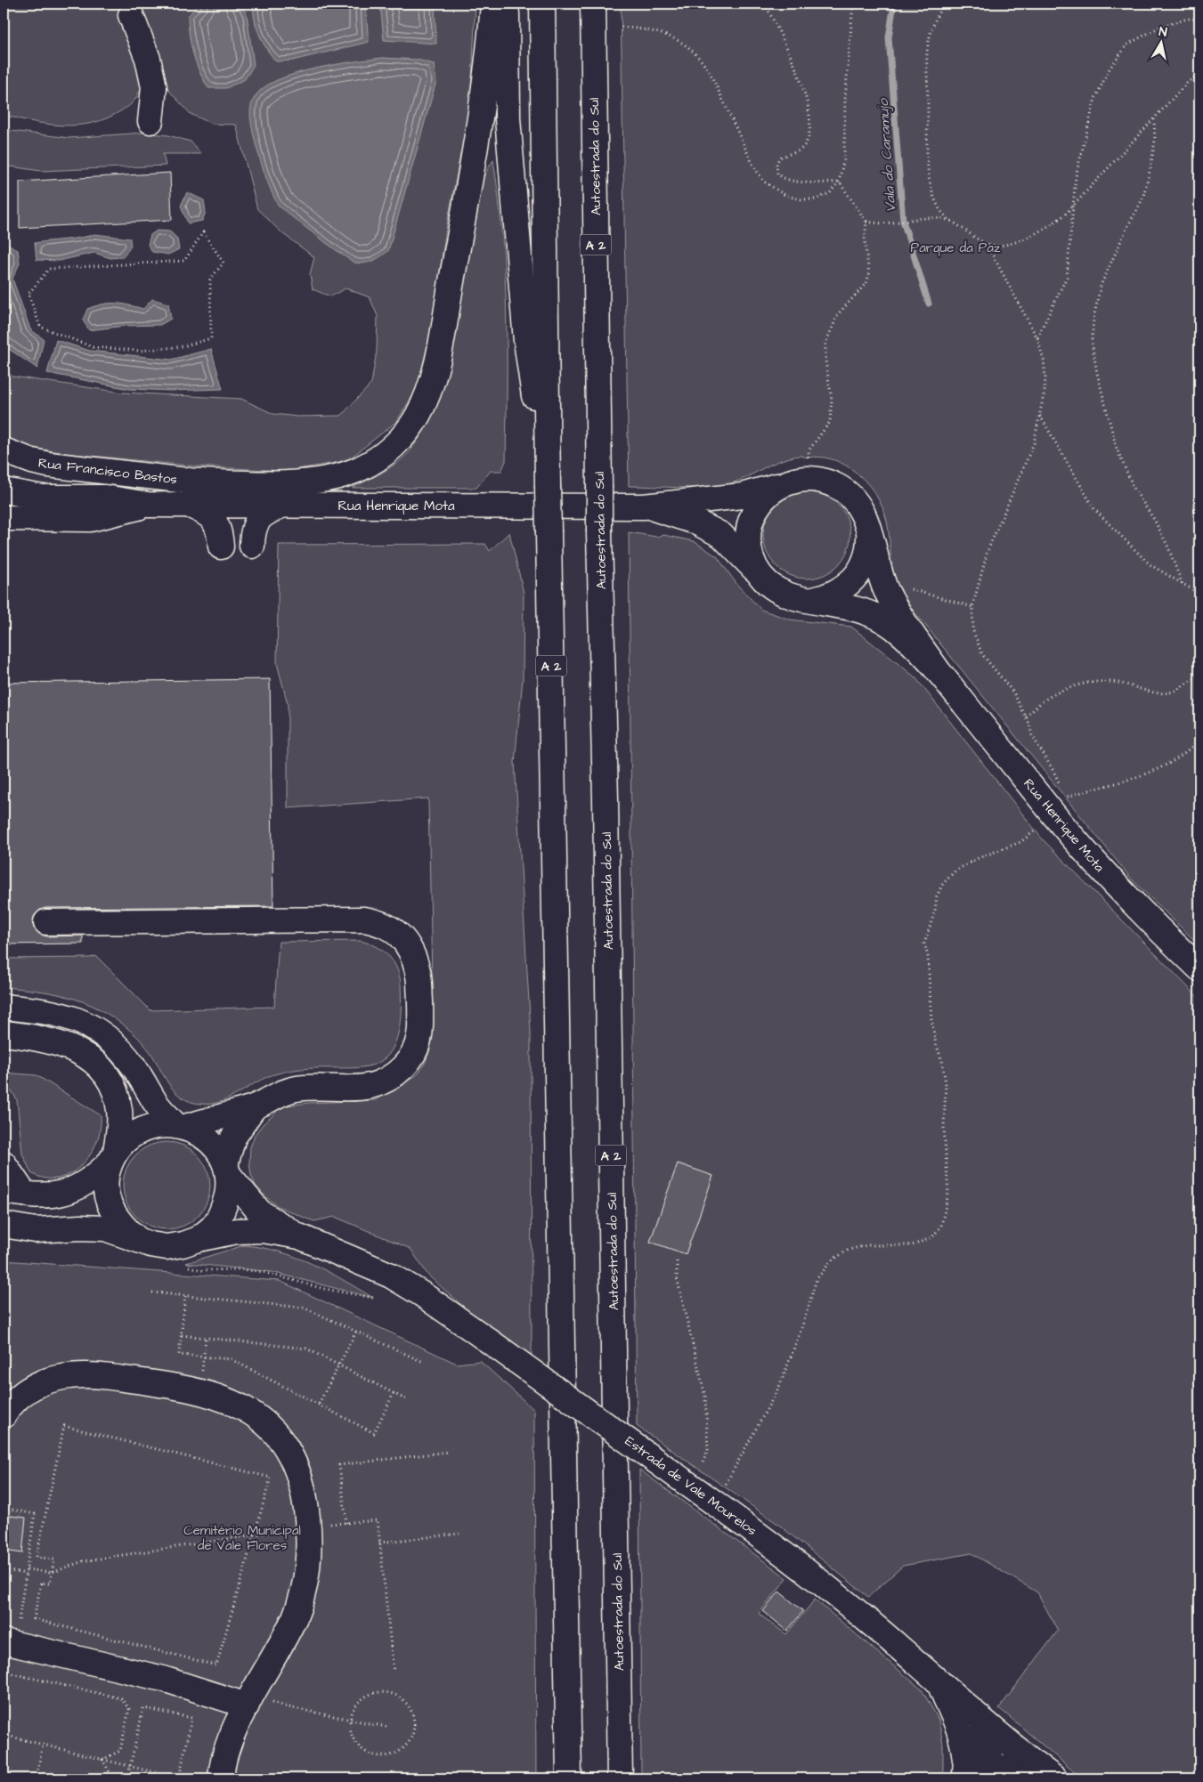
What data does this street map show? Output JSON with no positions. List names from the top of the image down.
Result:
{
  "streets": {
    "main road": [
      "Autoestrada do Sul",
      "A 2",
      "Rua Francisco Bastos",
      "Rua Henrique Mota",
      "Estrada de Vale Mourelos"
    ]
  },
  "water": ["Vala do Caramujo"],
  "parks": ["Parque da Paz", "Cemitério Municipal de Vale Flores"],
  "north": "top"
}
